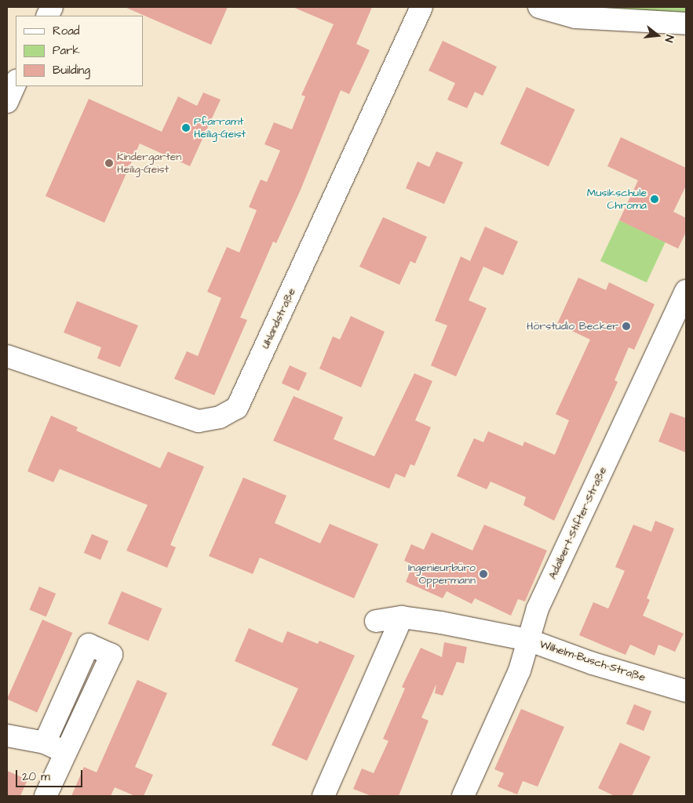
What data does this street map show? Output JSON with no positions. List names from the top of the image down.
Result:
{
  "streets": {
    "street": ["Uhlandstraße", "Adalbert-Stifter-Straße", "Wilhelm-Busch-Straße"]
  },
  "crossings": [
    ["Adalbert-Stifter-Straße", "Wilhelm-Busch-Straße"]
  ],
  "places": [
    "Pfarramt Heilig-Geist",
    "Kindergarten Heilig-Geist",
    "Musikschule Chroma",
    "Hörstudio Becker",
    "Ingenieurbüro Oppermann"
  ],
  "legend": ["Road", "Park", "Building"],
  "scale_bar": "20 m",
  "north": "right"
}
